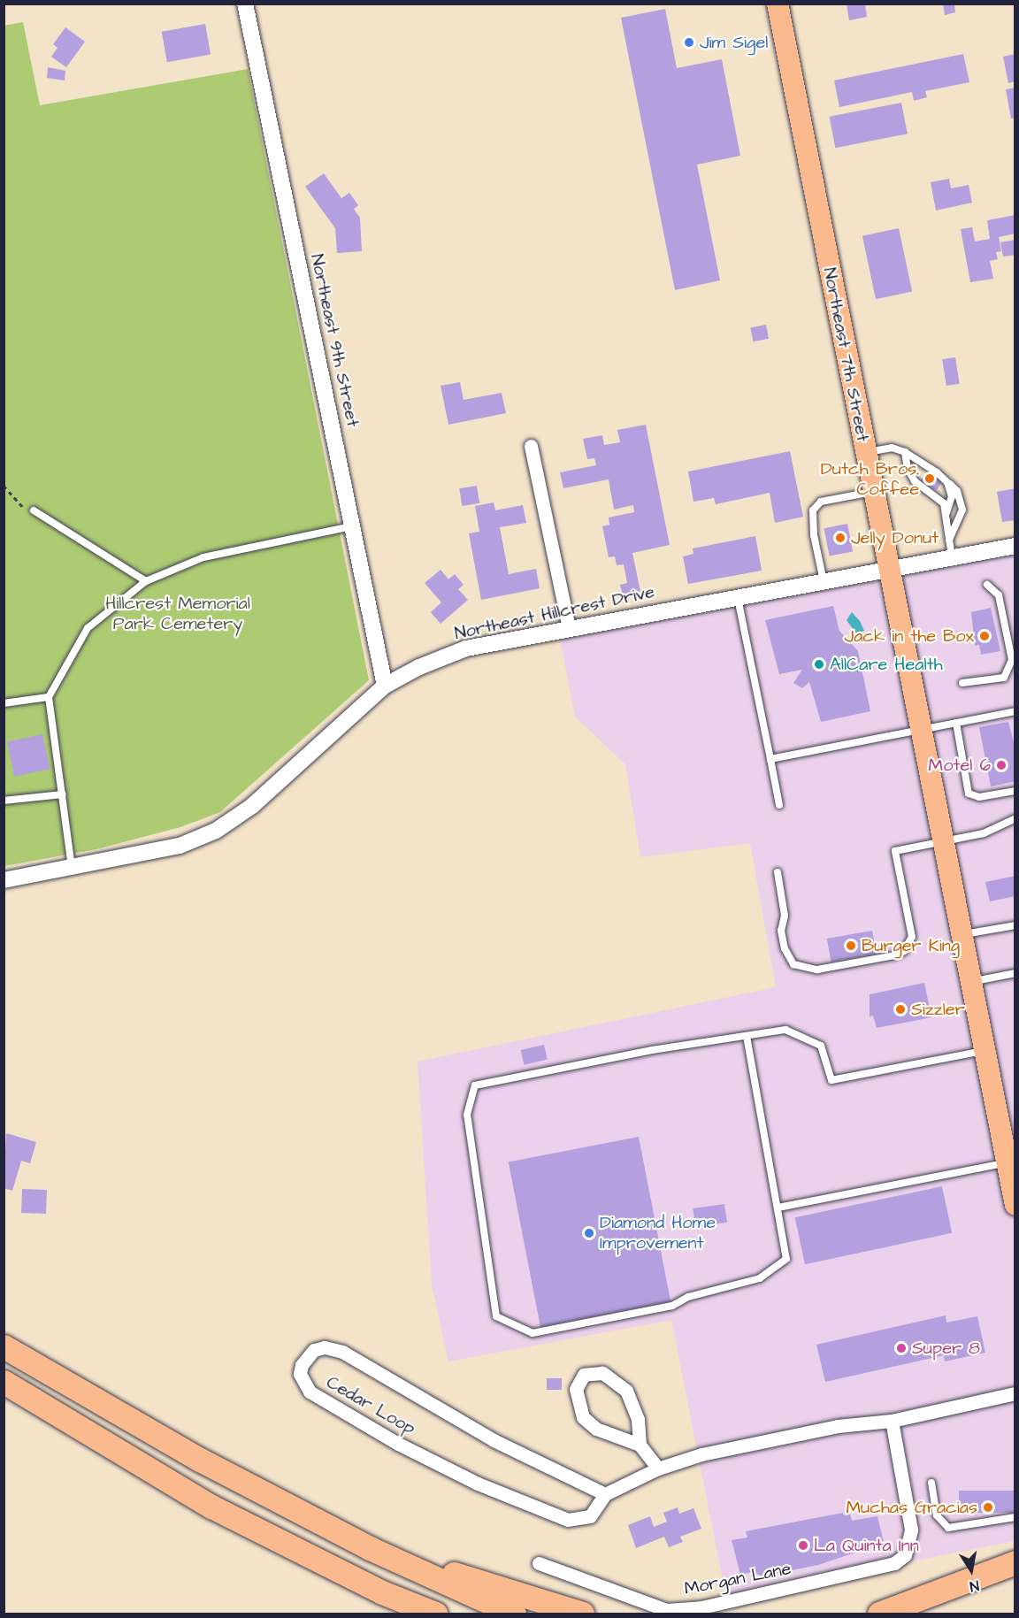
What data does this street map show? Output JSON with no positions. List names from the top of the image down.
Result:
{
  "streets": {
    "highway": ["Northeast 7th Street"],
    "street": [
      "Northeast 9th Street",
      "Northeast Hillcrest Drive",
      "Cedar Loop",
      "Morgan Lane"
    ]
  },
  "crossings": [
    ["Northeast 9th Street", "Northeast Hillcrest Drive"],
    ["Northeast 7th Street", "Northeast Hillcrest Drive"]
  ],
  "parks": ["Hillcrest Memorial Park Cemetery"],
  "places": [
    "Jim Sigel",
    "Dutch Bros. Coffee",
    "Jelly Donut",
    "Jack in the Box",
    "AllCare Health",
    "Motel 6",
    "Burger King",
    "Sizzler",
    "Diamond Home Improvement",
    "Super 8",
    "Muchas Gracias",
    "La Quinta Inn"
  ],
  "north": "bottom"
}
